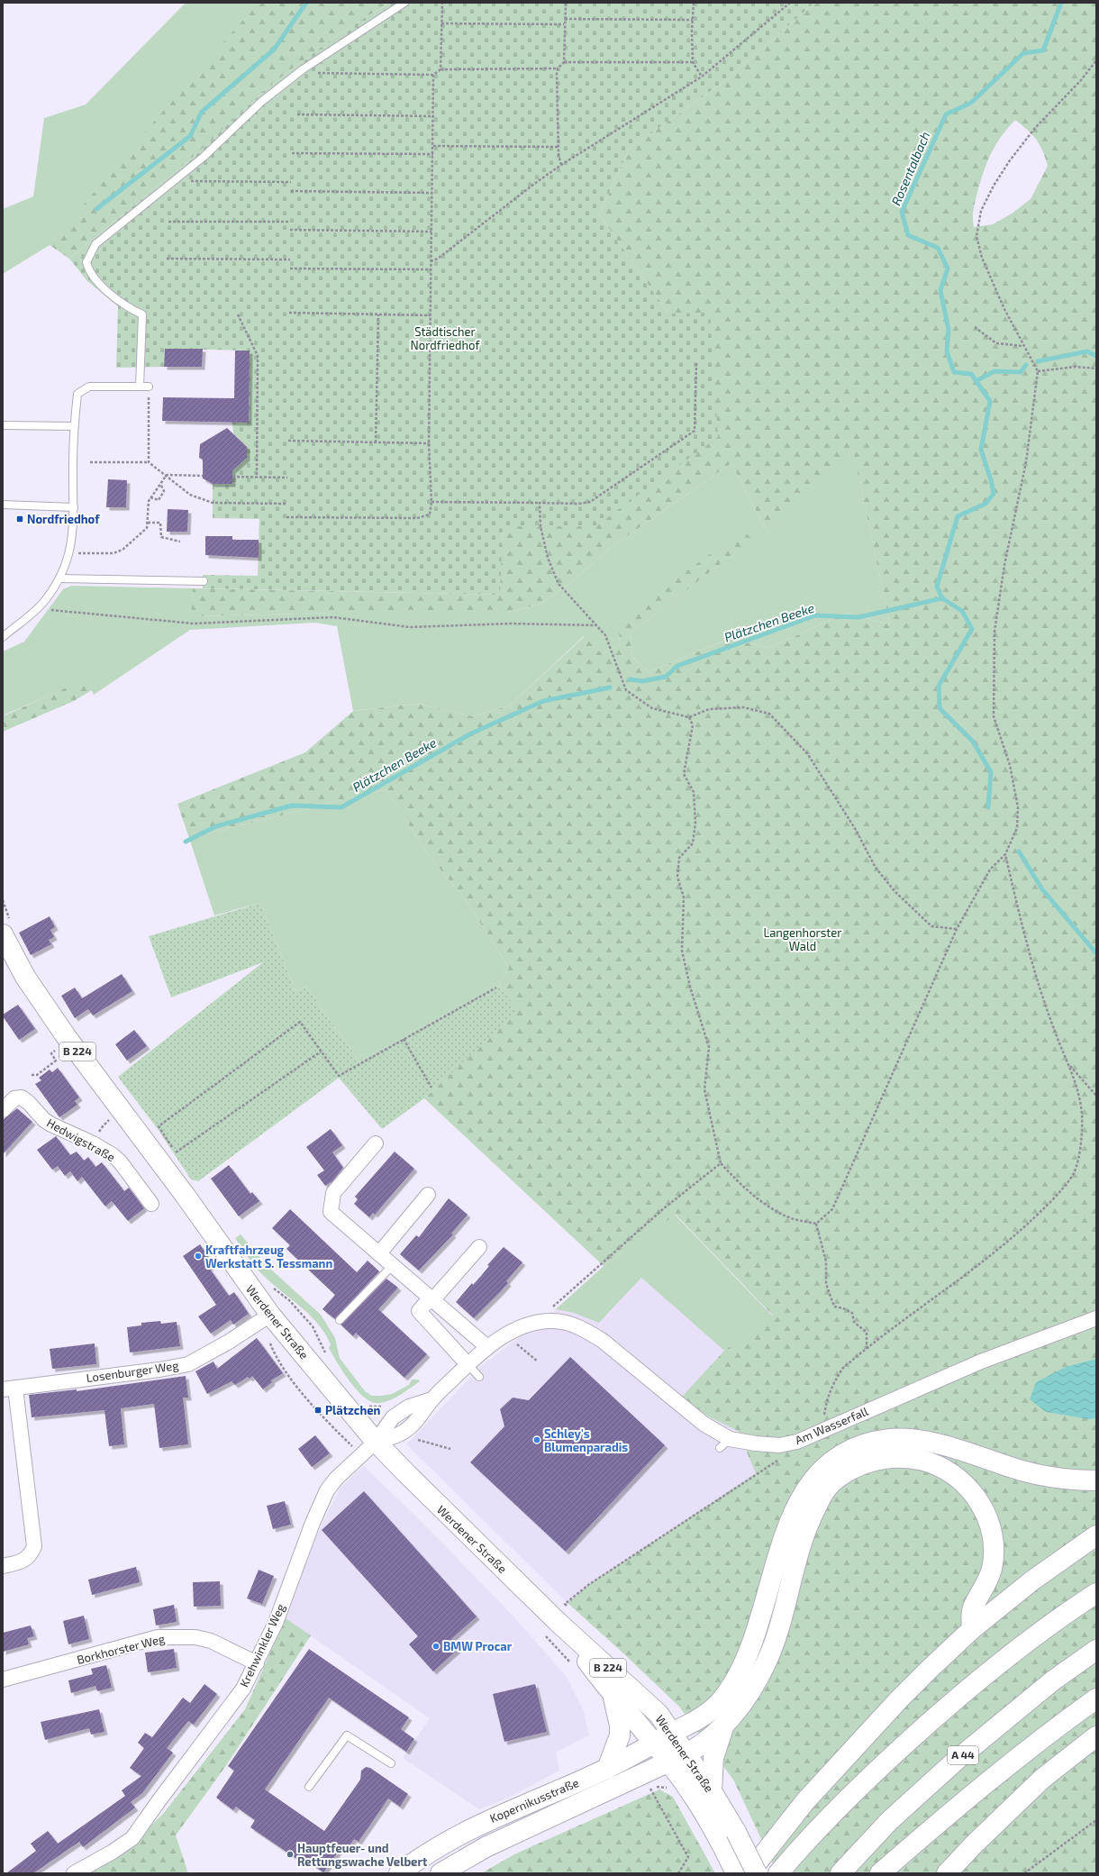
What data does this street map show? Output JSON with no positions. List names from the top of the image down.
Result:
{
  "streets": {
    "main road": [
      "B 224",
      "Werdener Straße",
      "A 44",
      "Kopernikusstraße"
    ],
    "street": [
      "Hedwigstraße",
      "Losenburger Weg",
      "Am Wasserfall",
      "Krehwinkler Weg",
      "Borkhorster Weg"
    ]
  },
  "crossings": [
    ["Werdener Straße", "Losenburger Weg"],
    ["Werdener Straße", "Am Wasserfall"],
    ["Werdener Straße", "Krehwinkler Weg"],
    ["Werdener Straße", "Kopernikusstraße"],
    ["Am Wasserfall", "Krehwinkler Weg"],
    ["Krehwinkler Weg", "Borkhorster Weg"]
  ],
  "water": ["Rosentalbach", "Plätzchen Beeke"],
  "parks": ["Städtischer Nordfriedhof", "Langenhorster Wald"],
  "places": {
    "transit": ["Nordfriedhof", "Plätzchen"],
    "other": [
      "Kraftfahrzeug Werkstatt S. Tessmann",
      "Schley's Blumenparadis",
      "BMW Procar",
      "Hauptfeuer- und Rettungswache Velbert"
    ]
  }
}
